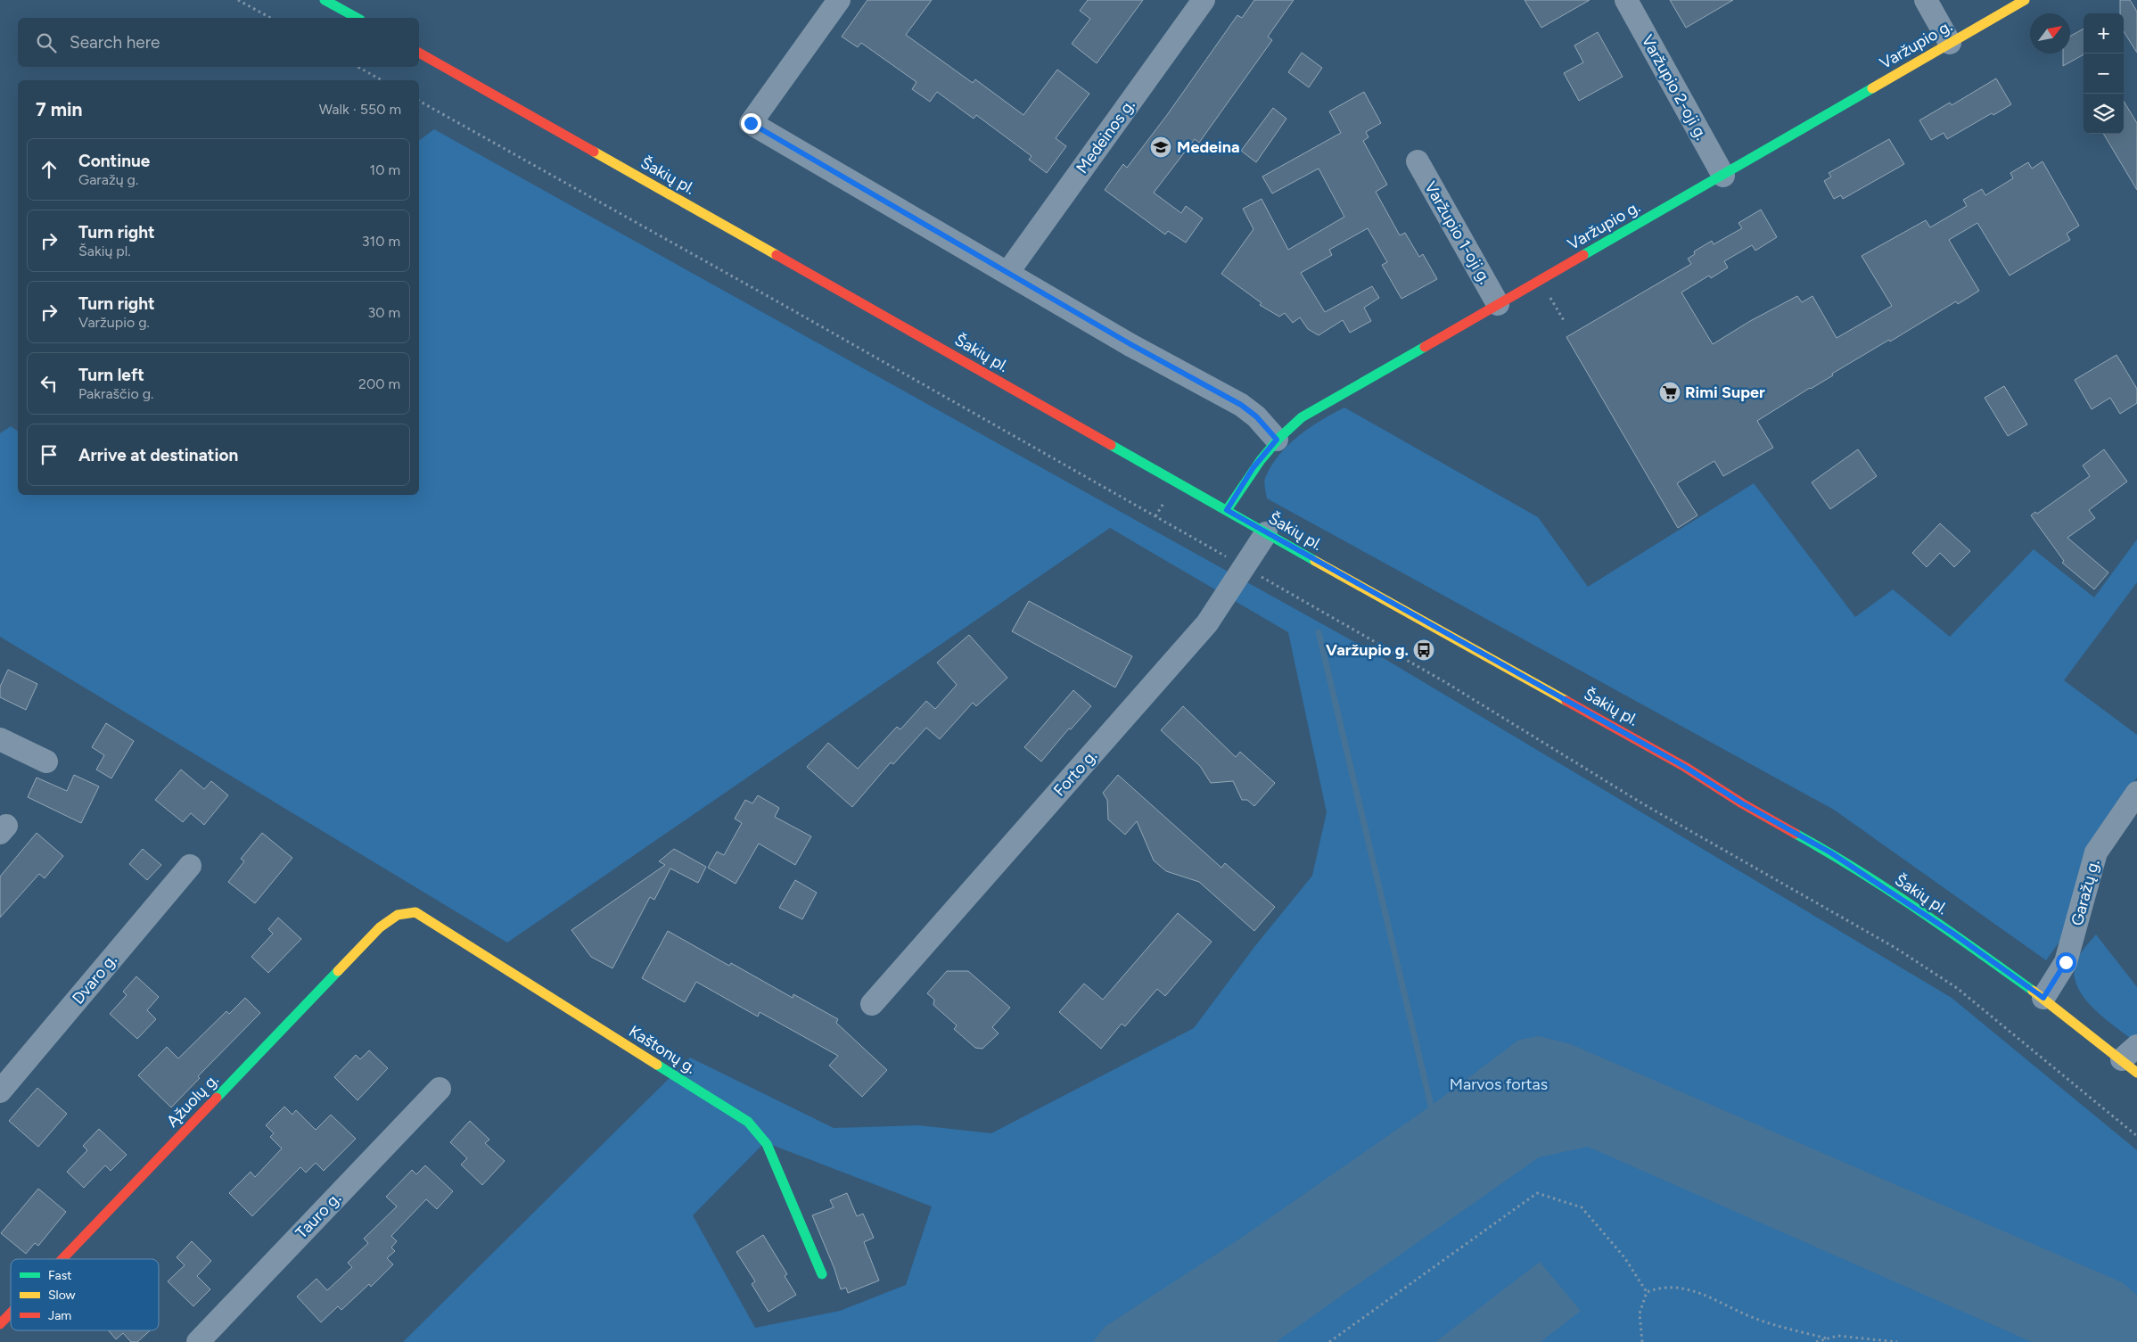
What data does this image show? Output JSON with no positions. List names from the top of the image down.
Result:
{
  "streets": {
    "street": [
      "Varžupio g.",
      "Varžupio 2-oji g.",
      "Medeinos g.",
      "Šakių pl.",
      "Varžupio 1-oji g.",
      "Forto g.",
      "Garažų g.",
      "Dvaro g.",
      "Kaštonų g.",
      "Ąžuolų g.",
      "Tauro g."
    ]
  },
  "crossings": [
    ["Varžupio g.", "Varžupio 2-oji g."],
    ["Varžupio g.", "Šakių pl."],
    ["Varžupio g.", "Varžupio 1-oji g."],
    ["Šakių pl.", "Forto g."],
    ["Šakių pl.", "Garažų g."],
    ["Kaštonų g.", "Ąžuolų g."]
  ],
  "parks": ["Marvos fortas"],
  "places": {
    "school or university": ["Medeina"],
    "supermarket": ["Rimi Super"],
    "bus stop": ["Varžupio g."]
  },
  "legend": ["Fast", "Slow", "Jam"],
  "north": "top right",
  "page": {
    "map_buttons": ["+", "−"],
    "search": "Search here",
    "heading": ["7 min", "Walk · 550 m"],
    "list": [
      ["Continue", "Garažų g.", "10 m"],
      ["Turn right", "Šakių pl.", "310 m"],
      ["Turn right", "Varžupio g.", "30 m"],
      ["Turn left", "Pakraščio g.", "200 m"],
      "Arrive at destination"
    ]
  }
}
